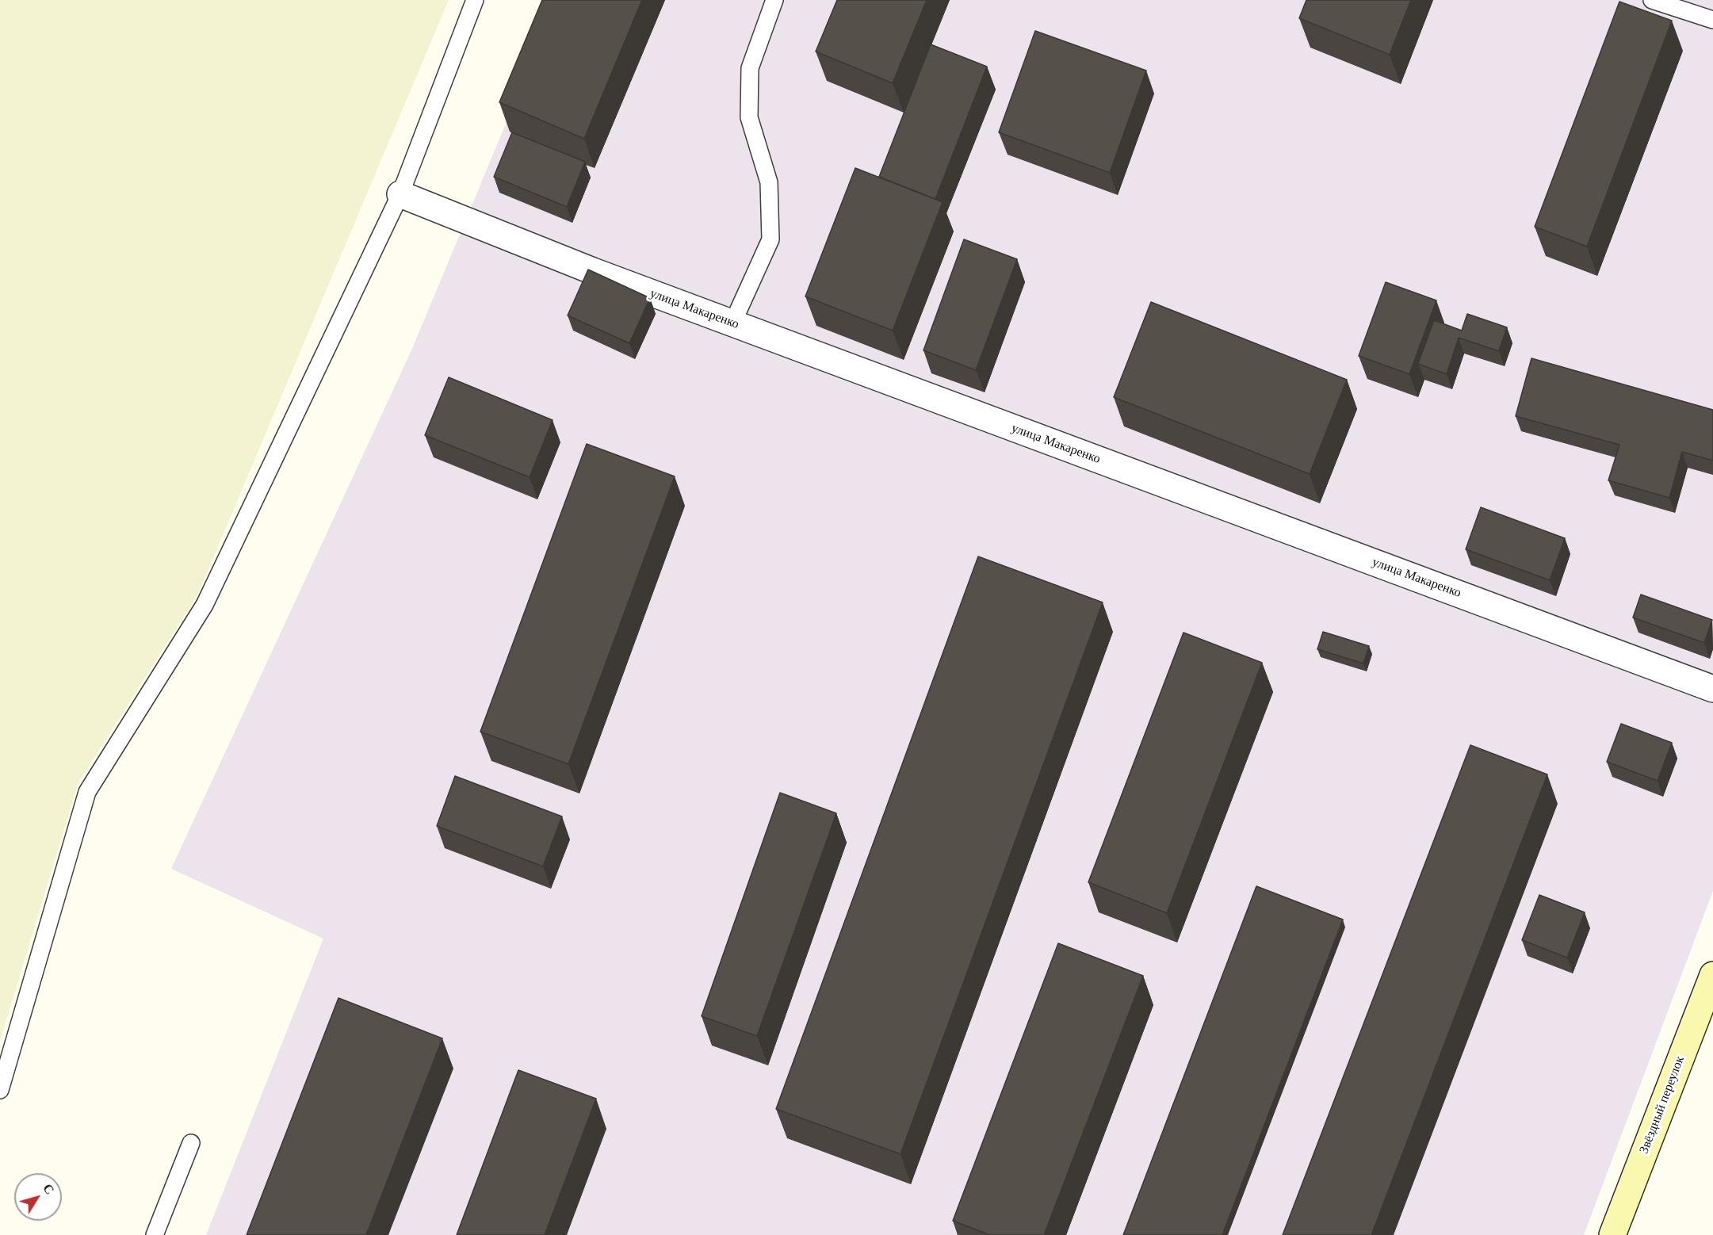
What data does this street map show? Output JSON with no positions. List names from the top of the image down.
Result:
{
  "streets": {
    "street": ["улица Макаренко", "Звёздный переулок"]
  },
  "north": "top right"
}
